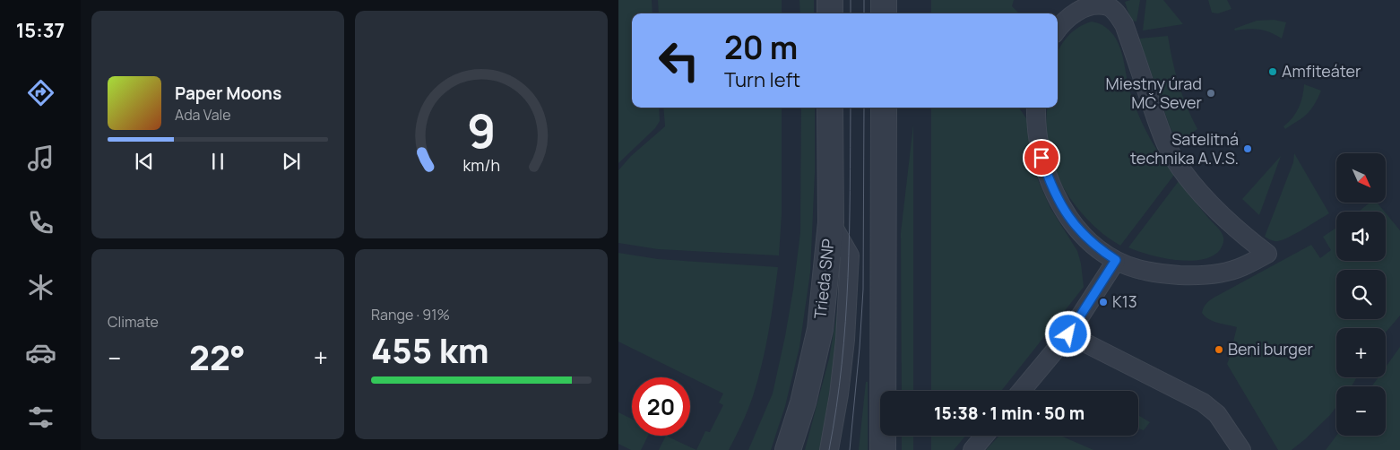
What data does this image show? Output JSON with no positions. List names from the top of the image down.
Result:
{
  "streets": {
    "street": ["Trieda SNP"]
  },
  "places": [
    "Amfiteáter",
    "Miestny úrad MČ Sever",
    "Satelitná technika A.V.S.",
    "K13",
    "Beni burger"
  ],
  "north": "bottom right",
  "page": {
    "tabs": "15:37",
    "turn": ["20 m", "Turn left"],
    "song": ["Paper Moons", "Ada Vale"],
    "map_buttons": ["+", "−"],
    "tile": [
      "Climate",
      ["Range · 91%", "455 km"]
    ],
    "heat": ["−", "22°", "+"],
    "limit": "20",
    "trip": "15:38 · 1 min · 50 m",
    "gauge": ["9", "km/h"]
  }
}
